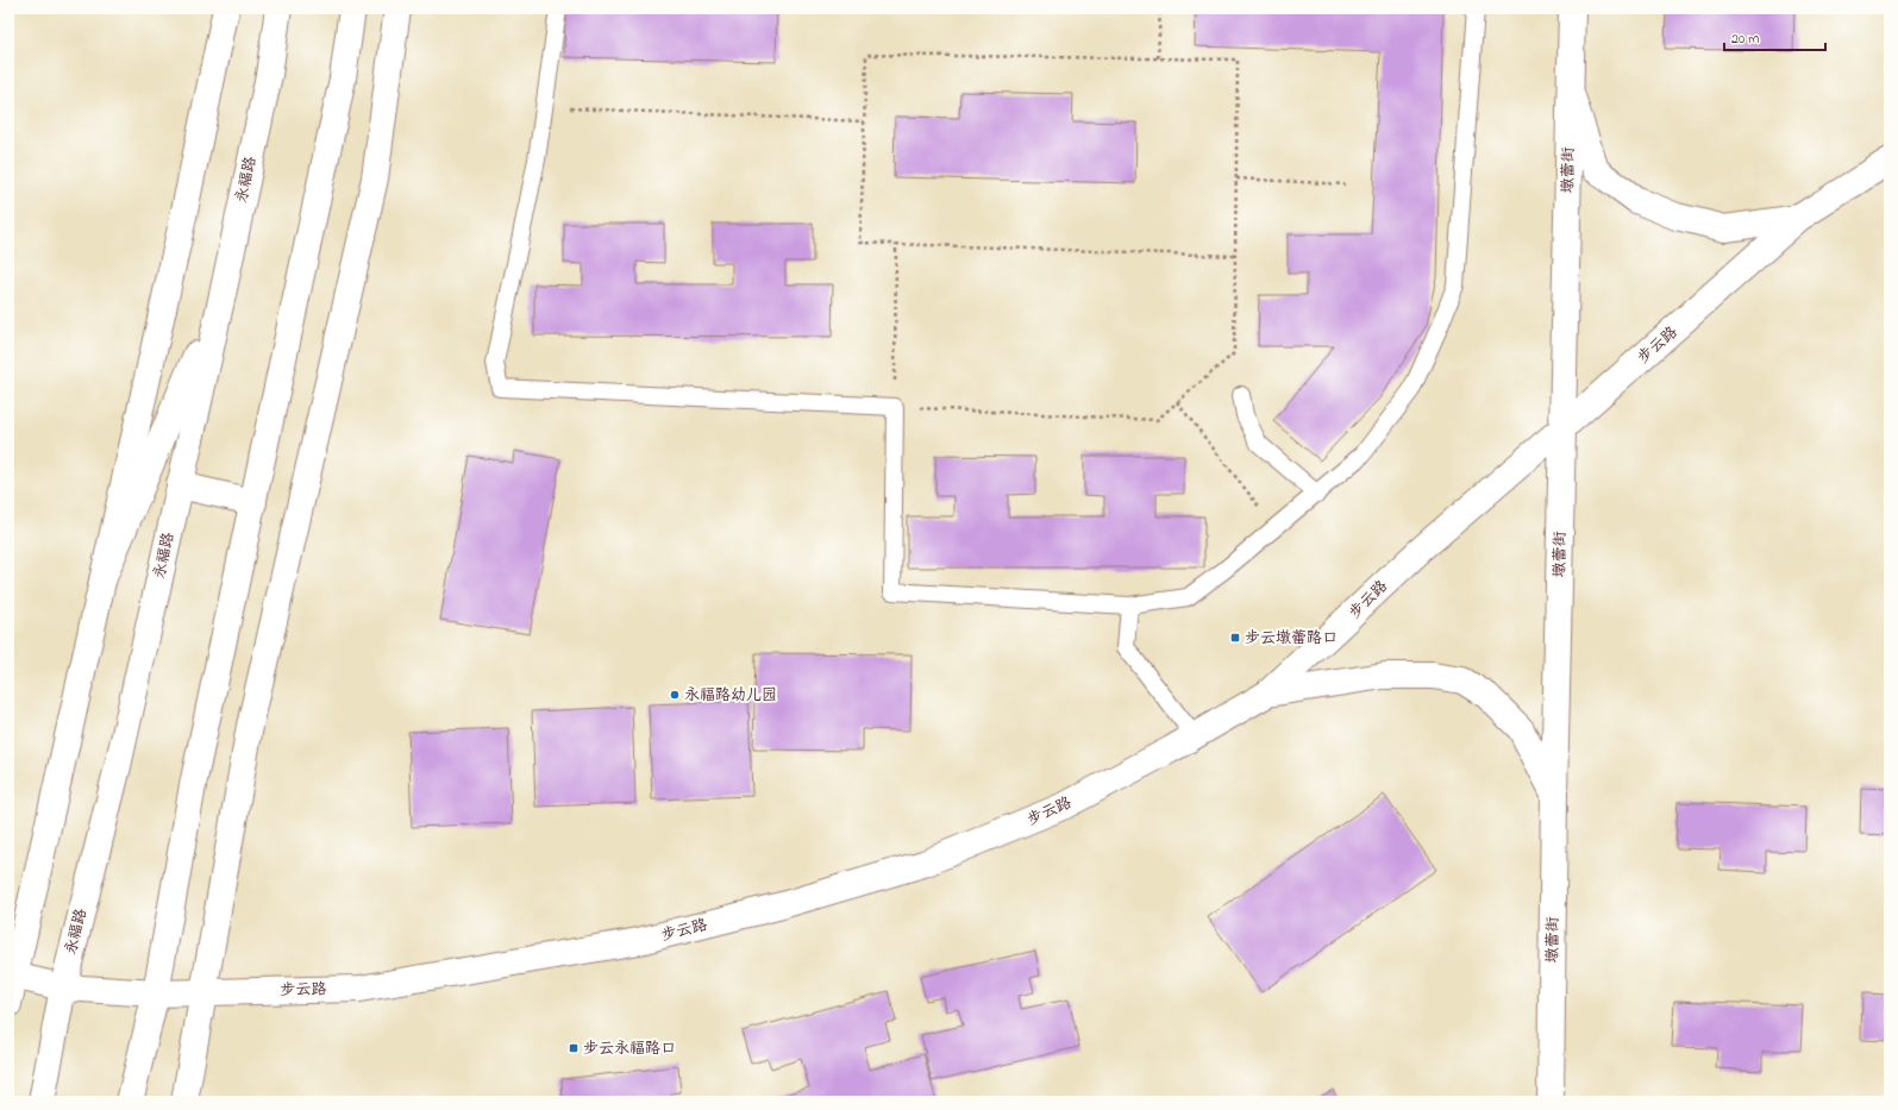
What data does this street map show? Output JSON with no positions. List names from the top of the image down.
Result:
{
  "streets": {
    "street": ["墩蕾街", "永福路", "步云路"]
  },
  "crossings": [
    ["墩蕾街", "步云路"],
    ["永福路", "步云路"]
  ],
  "places": {
    "transit": ["步云墩蕾路口", "步云永福路口"],
    "other": ["永福路幼儿园"]
  },
  "scale_bar": "20 m"
}
